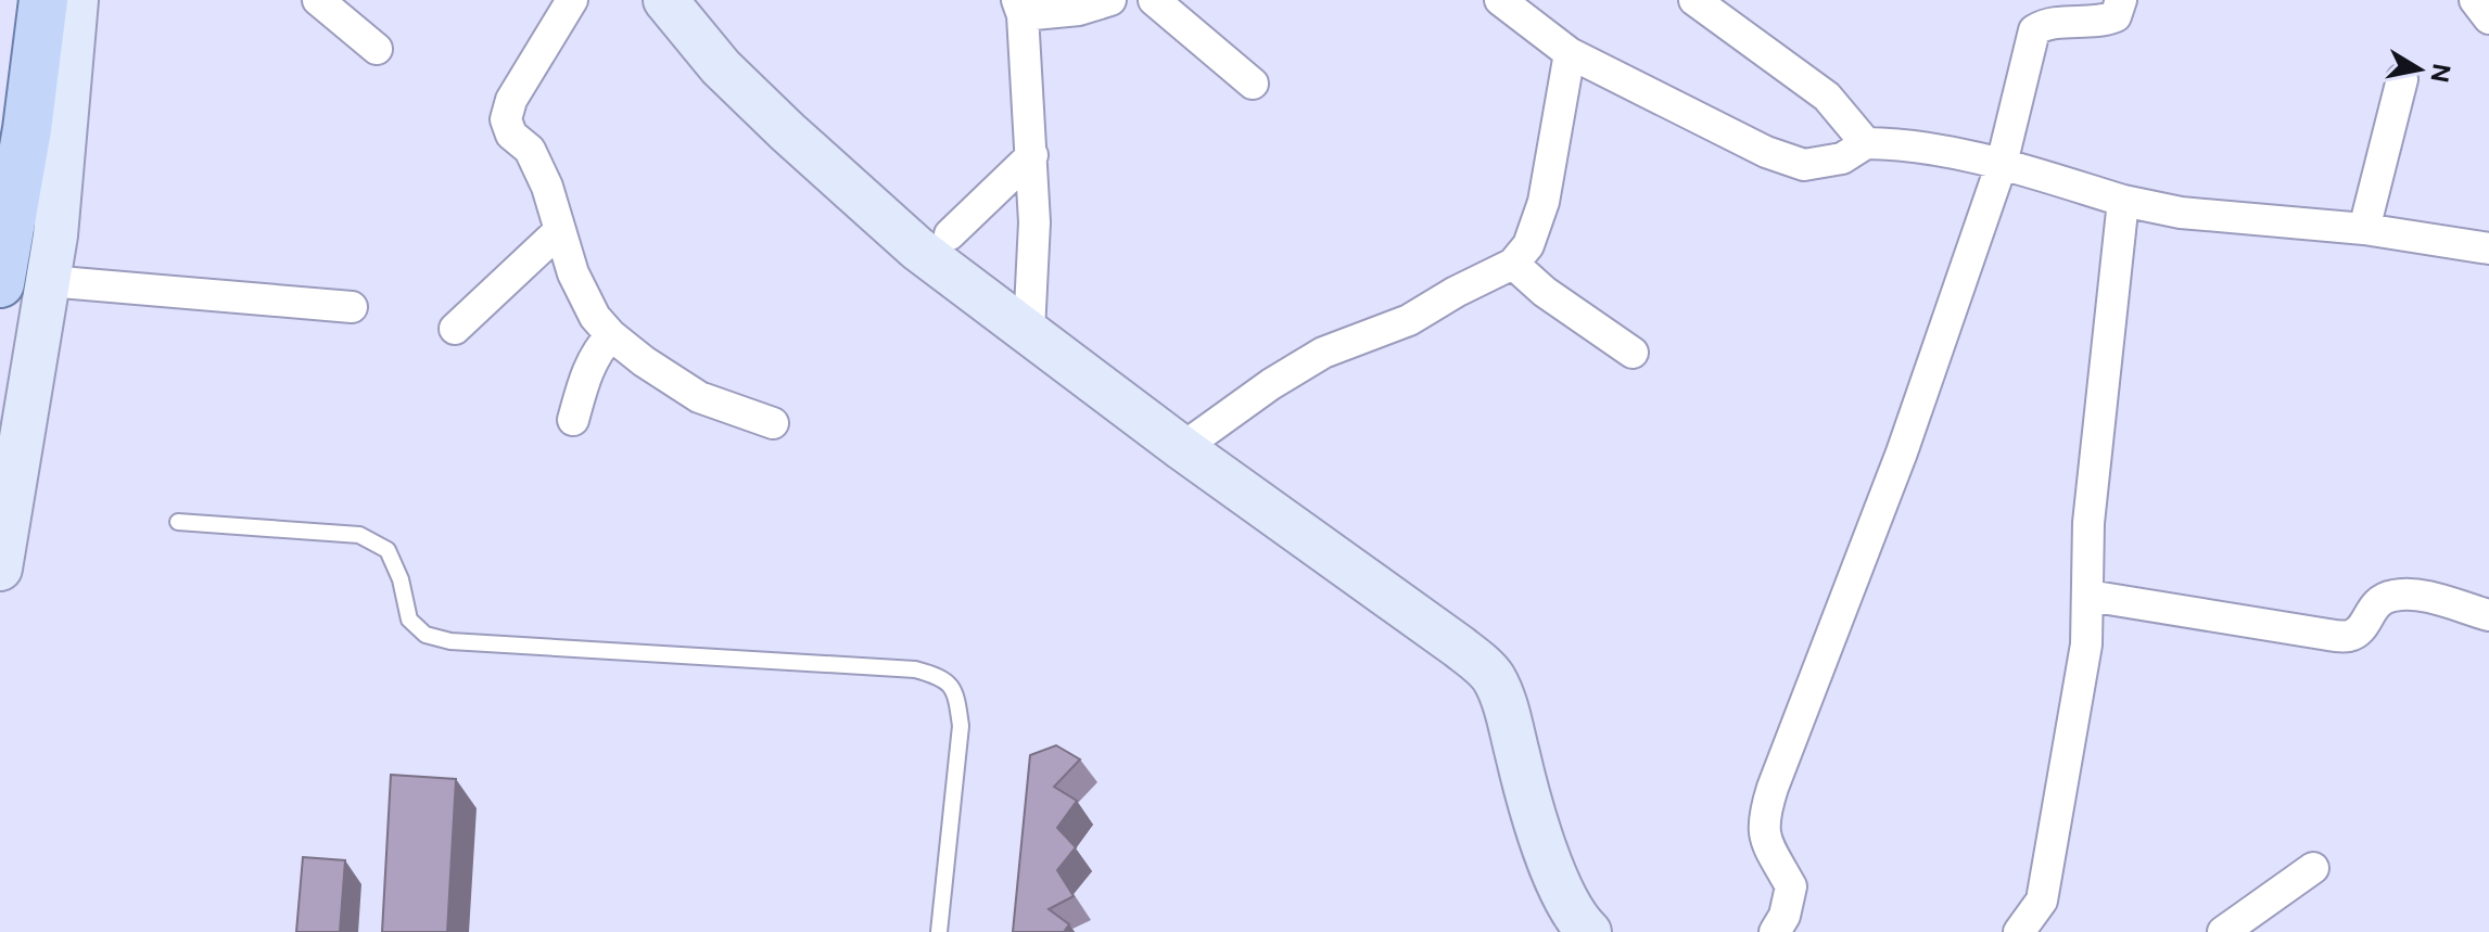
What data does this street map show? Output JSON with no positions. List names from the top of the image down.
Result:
{
  "north": "right"
}
